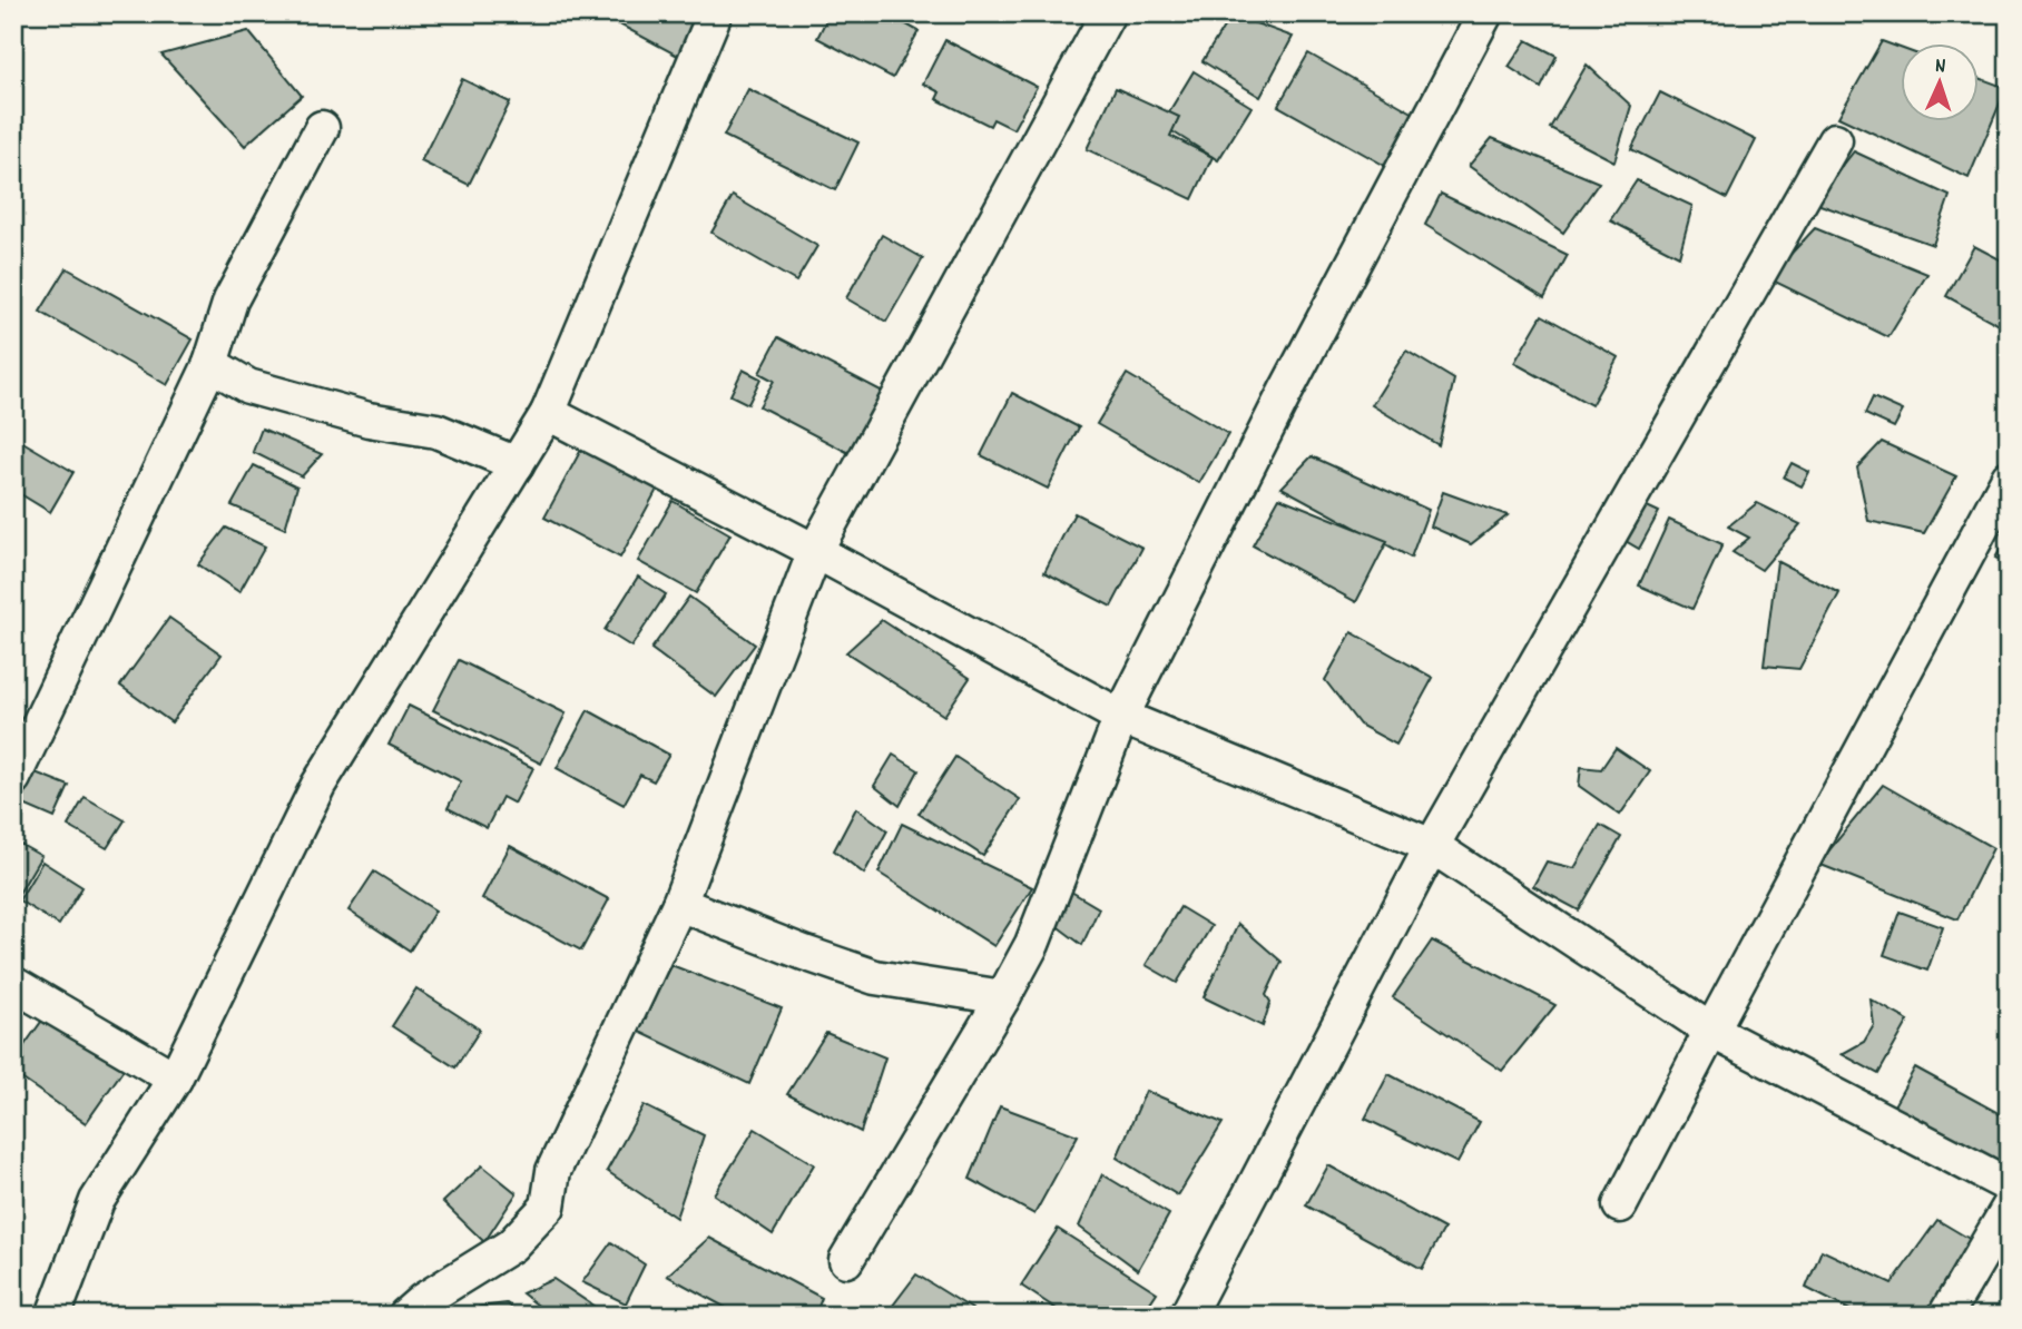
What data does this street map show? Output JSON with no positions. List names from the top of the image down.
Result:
{
  "north": "top"
}
